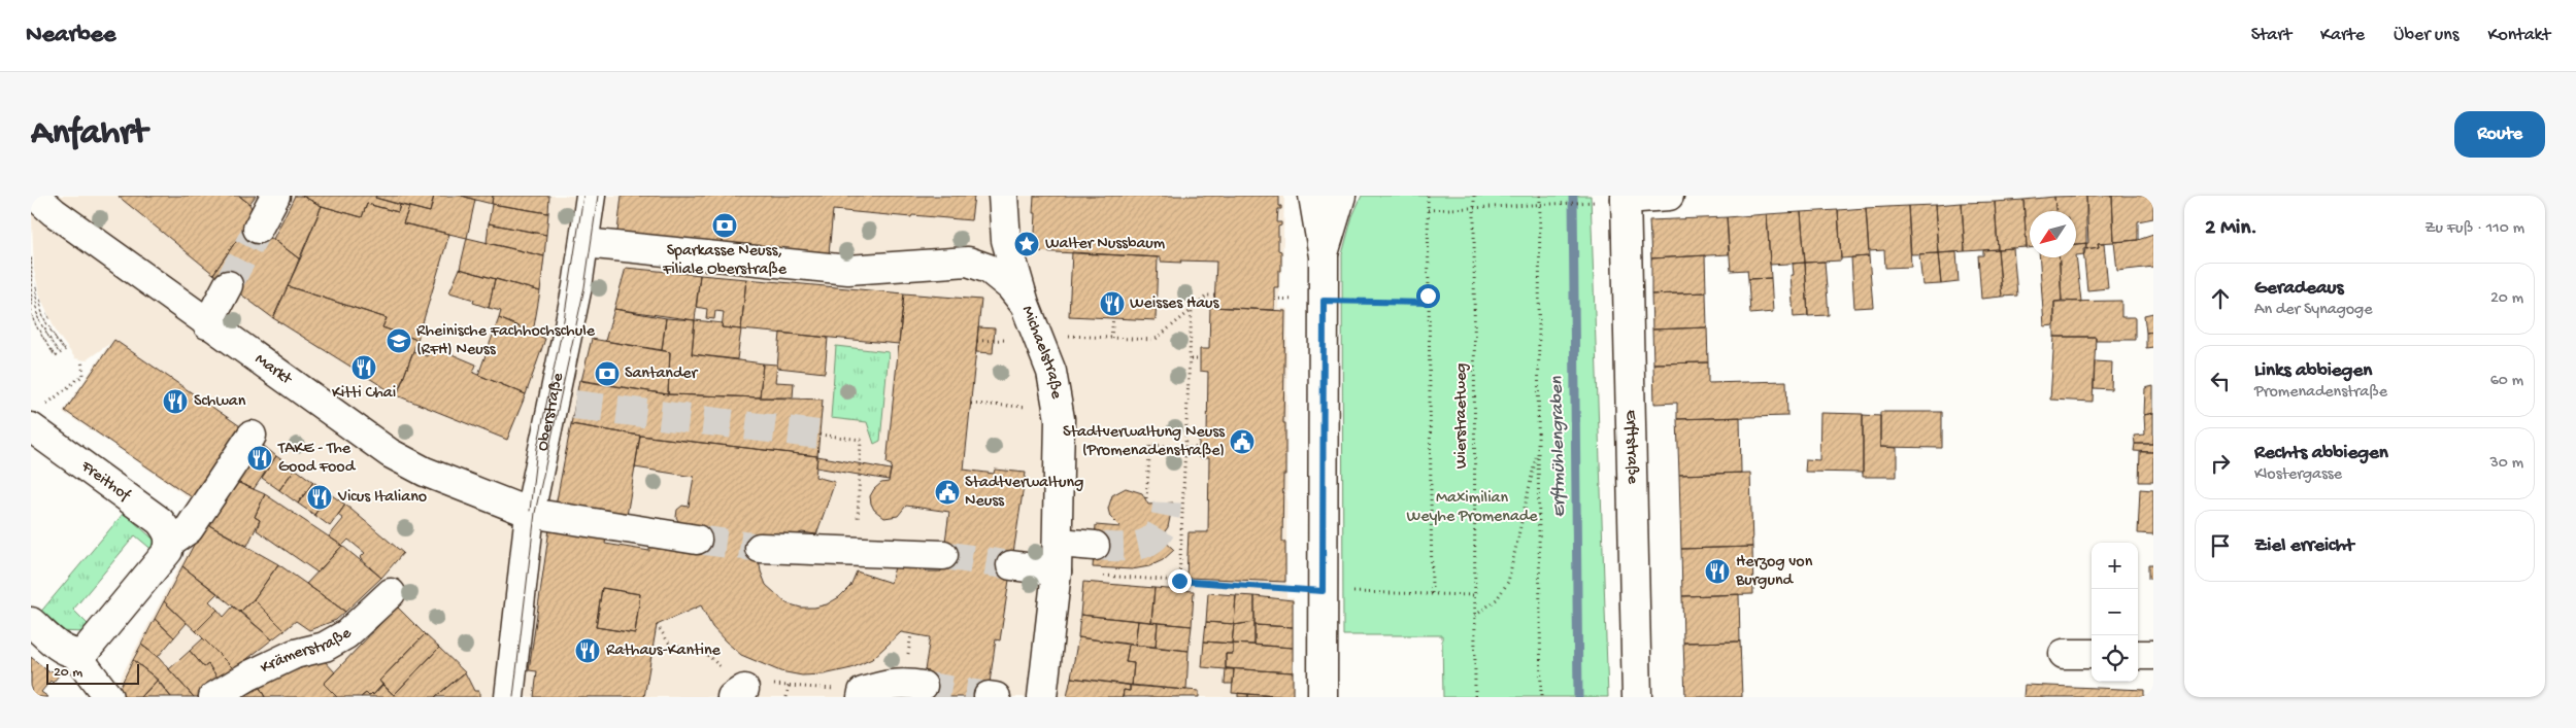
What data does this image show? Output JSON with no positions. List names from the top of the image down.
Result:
{
  "streets": {
    "street": [
      "Michaelstraße",
      "Markt",
      "Oberstraße",
      "Erftstraße",
      "Freithof",
      "Krämerstraße"
    ],
    "path": ["Wierstraetweg"]
  },
  "crossings": [
    ["Markt", "Oberstraße"]
  ],
  "water": ["Erftmühlengraben"],
  "parks": ["Maximilian Weyhe Promenade"],
  "places": {
    "bank": ["Sparkasse Neuss, Filiale Oberstraße", "Santander"],
    "place": ["Walter Nussbaum"],
    "restaurant": [
      "Weisses Haus",
      "Kitti Chai",
      "Schwan",
      "TAKE - The Good Food",
      "Vicus Italiano",
      "Herzog von Burgund",
      "Rathaus-Kantine"
    ],
    "school or university": ["Rheinische Fachhochschule (RFH) Neuss"],
    "public building": ["Stadtverwaltung Neuss (Promenadenstraße)", "Stadtverwaltung Neuss"]
  },
  "scale_bar": "20 m",
  "north": "bottom left",
  "page": {
    "header": "Nearbee",
    "nav": [
      "Start",
      "Karte",
      "Über uns",
      "Kontakt"
    ],
    "buttons": "Route",
    "title": "Anfahrt",
    "heading": ["2 Min.", "Zu Fuß · 110 m"],
    "list": [
      ["Geradeaus", "An der Synagoge", "20 m"],
      ["Links abbiegen", "Promenadenstraße", "60 m"],
      ["Rechts abbiegen", "Klostergasse", "30 m"],
      "Ziel erreicht"
    ],
    "map_buttons": ["+", "−"],
    "scale": "20 m"
  }
}
